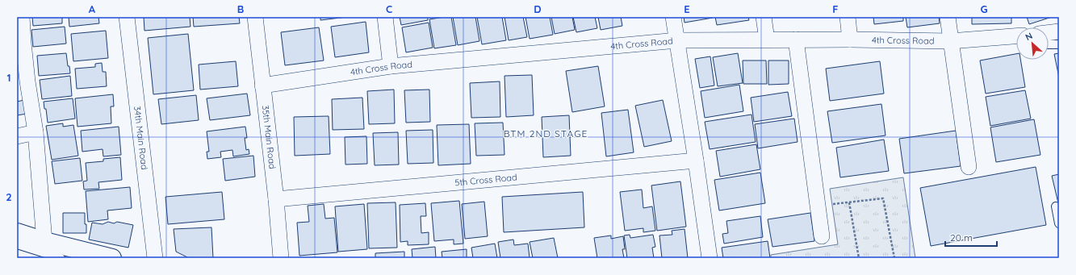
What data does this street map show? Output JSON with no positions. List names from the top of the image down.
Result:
{
  "streets": {
    "street": [
      "4th Cross Road",
      "34th Main Road",
      "35th Main Road",
      "5th Cross Road"
    ]
  },
  "crossings": [
    ["4th Cross Road", "35th Main Road"],
    ["35th Main Road", "5th Cross Road"]
  ],
  "districts": ["BTM 2ND STAGE"],
  "scale_bar": "20 m",
  "north": "top left",
  "grid": {
    "columns": [
      "A",
      "B",
      "C",
      "D",
      "E",
      "F",
      "G"
    ],
    "rows": ["1", "2"]
  }
}
